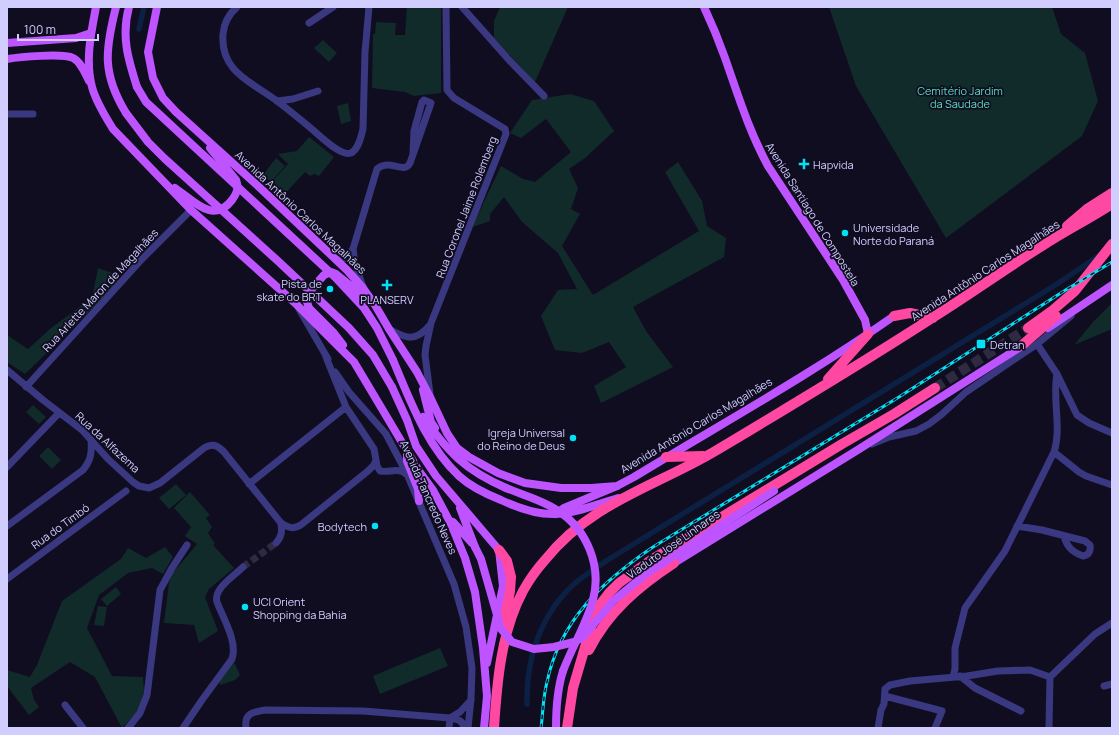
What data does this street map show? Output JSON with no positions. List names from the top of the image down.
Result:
{
  "streets": {
    "highway": ["Avenida Antônio Carlos Magalhães"],
    "main road": ["Avenida Santiago de Compostela", "Avenida Tancredo Neves", "Viaduto José Linhares"],
    "street": [
      "Rua Coronel Jaime Rolemberg",
      "Rua Arlette Maron de Magalhães",
      "Rua da Alfazema",
      "Rua do Timbó"
    ]
  },
  "crossings": [
    ["Rua Coronel Jaime Rolemberg", "Avenida Antônio Carlos Magalhães"],
    ["Avenida Antônio Carlos Magalhães", "Avenida Santiago de Compostela"],
    ["Rua Arlette Maron de Magalhães", "Rua da Alfazema"]
  ],
  "parks": ["Cemitério Jardim da Saudade"],
  "places": {
    "health": ["Hapvida", "PLANSERV"],
    "other": [
      "Universidade Norte do Paraná",
      "Pista de skate do BRT",
      "Igreja Universal do Reino de Deus",
      "Bodytech",
      "UCI Orient Shopping da Bahia"
    ],
    "transit": ["Detran"]
  },
  "scale_bar": "100 m"
}
